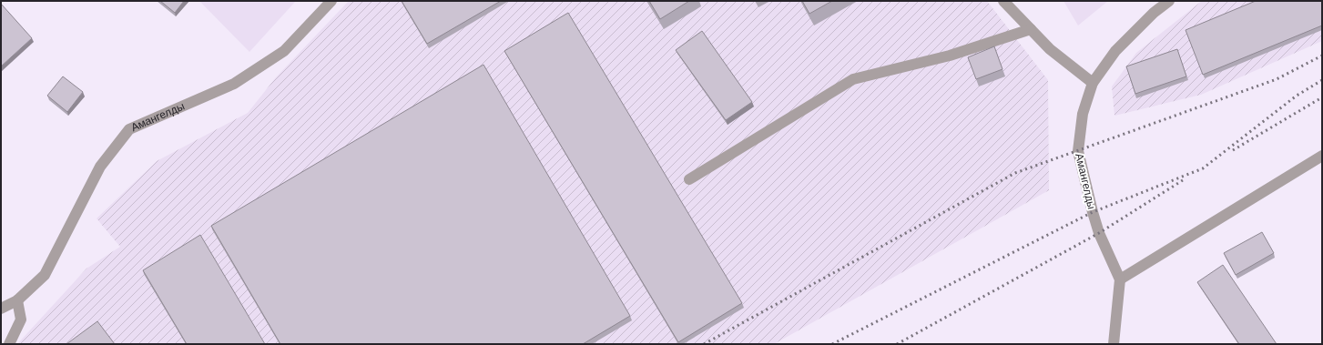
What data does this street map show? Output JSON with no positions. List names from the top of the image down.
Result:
{
  "streets": {
    "street": ["Амангелды"]
  }
}
